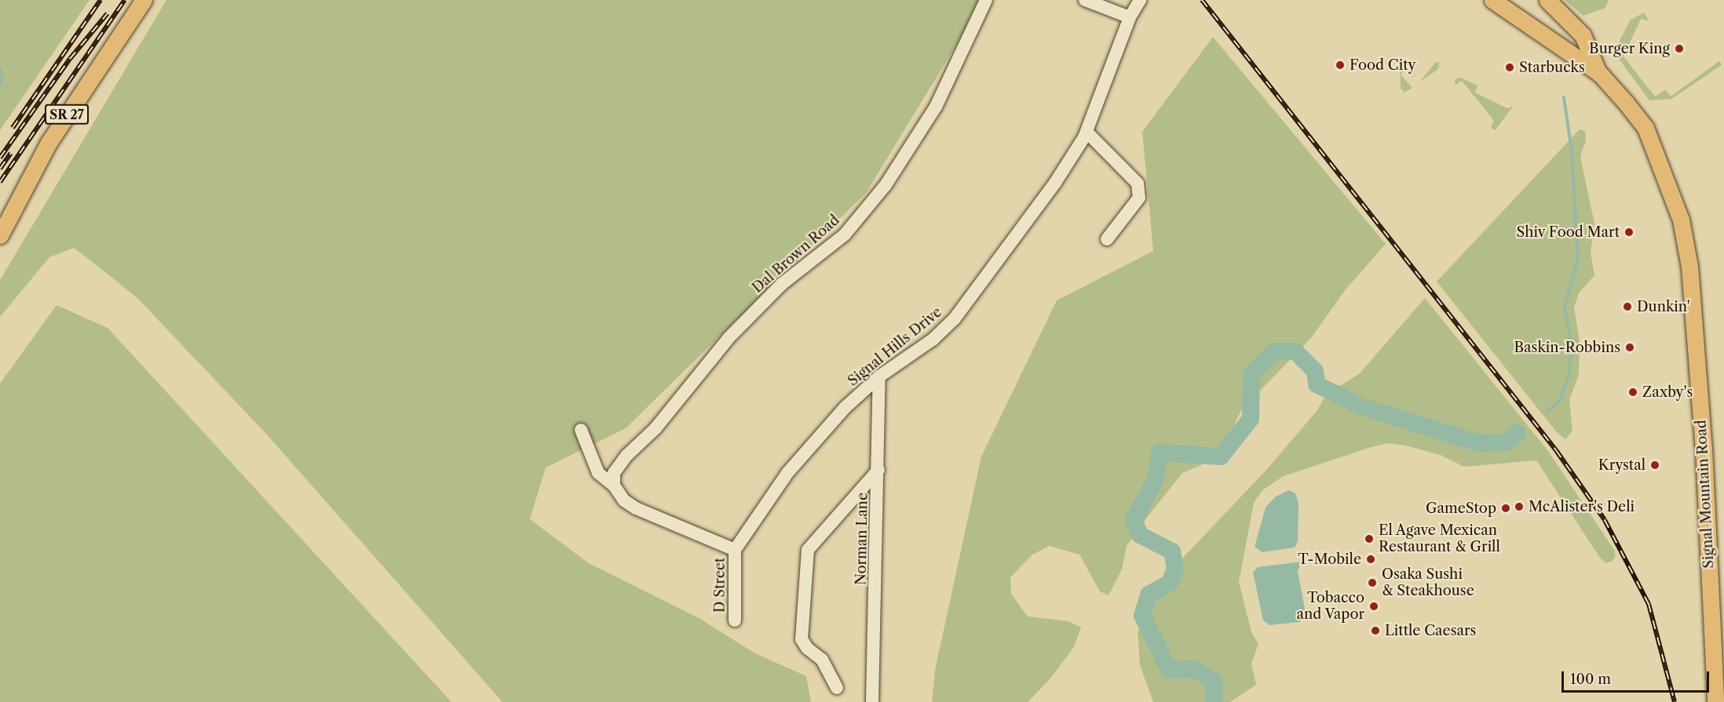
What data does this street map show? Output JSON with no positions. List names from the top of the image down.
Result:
{
  "streets": {
    "main road": ["SR 27", "Signal Mountain Road"],
    "street": [
      "Dal Brown Road",
      "Signal Hills Drive",
      "Norman Lane",
      "D Street"
    ]
  },
  "crossings": [
    ["Signal Hills Drive", "Norman Lane"],
    ["Signal Hills Drive", "D Street"]
  ],
  "places": [
    "Burger King",
    "Food City",
    "Starbucks",
    "Shiv Food Mart",
    "Dunkin'",
    "Baskin-Robbins",
    "Zaxby's",
    "Krystal",
    "McAlister's Deli",
    "GameStop",
    "El Agave Mexican Restaurant & Grill",
    "T-Mobile",
    "Osaka Sushi & Steakhouse",
    "Tobacco and Vapor",
    "Little Caesars"
  ],
  "scale_bar": "100 m"
}
